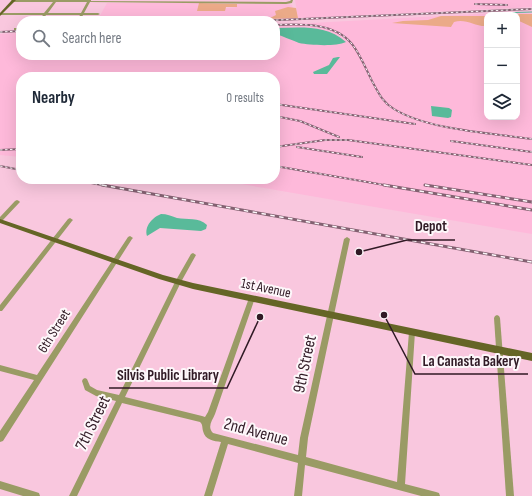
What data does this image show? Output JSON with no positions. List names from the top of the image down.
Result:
{
  "streets": {
    "main road": ["1st Avenue"],
    "street": [
      "6th Street",
      "9th Street",
      "7th Street",
      "2nd Avenue"
    ]
  },
  "crossings": [
    ["1st Avenue", "6th Street"],
    ["1st Avenue", "9th Street"],
    ["1st Avenue", "7th Street"],
    ["9th Street", "2nd Avenue"],
    ["7th Street", "2nd Avenue"]
  ],
  "places": ["Depot", "La Canasta Bakery", "Silvis Public Library"],
  "page": {
    "map_buttons": ["+", "−"],
    "search": "Search here",
    "heading": ["Nearby", "0 results"]
  }
}
